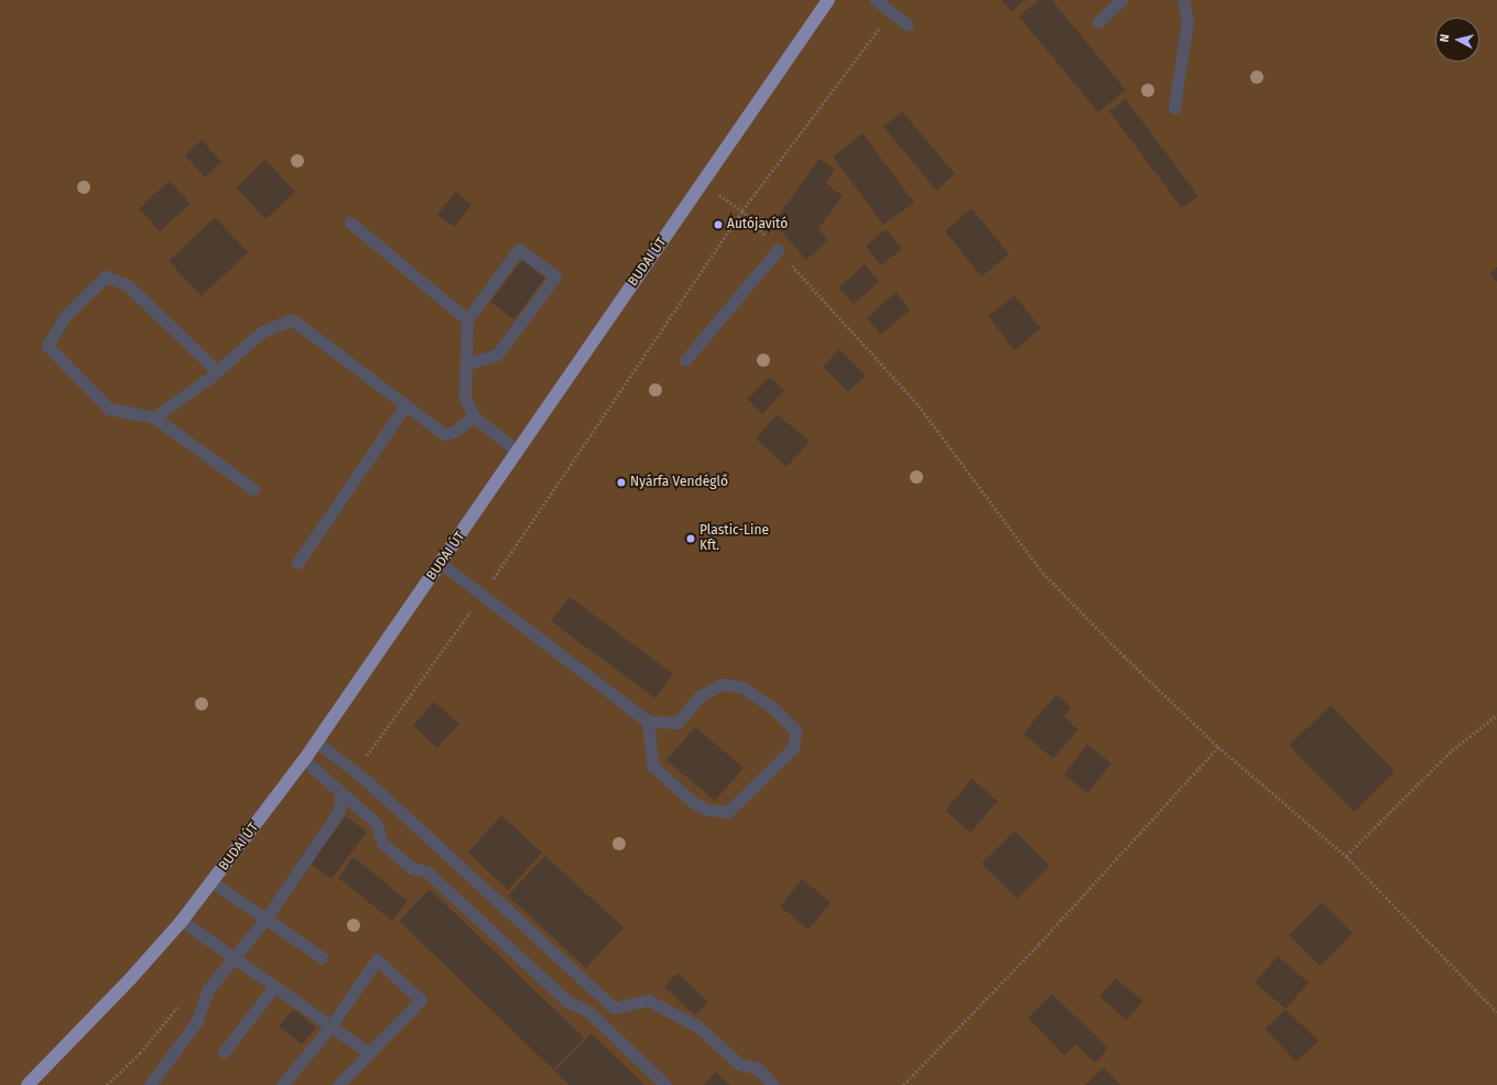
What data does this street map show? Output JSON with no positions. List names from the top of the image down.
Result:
{
  "streets": {
    "main road": ["BUDAI ÚT"]
  },
  "places": ["Autójavító", "Nyárfa Vendéglő", "Plastic-Line Kft."],
  "north": "left"
}
